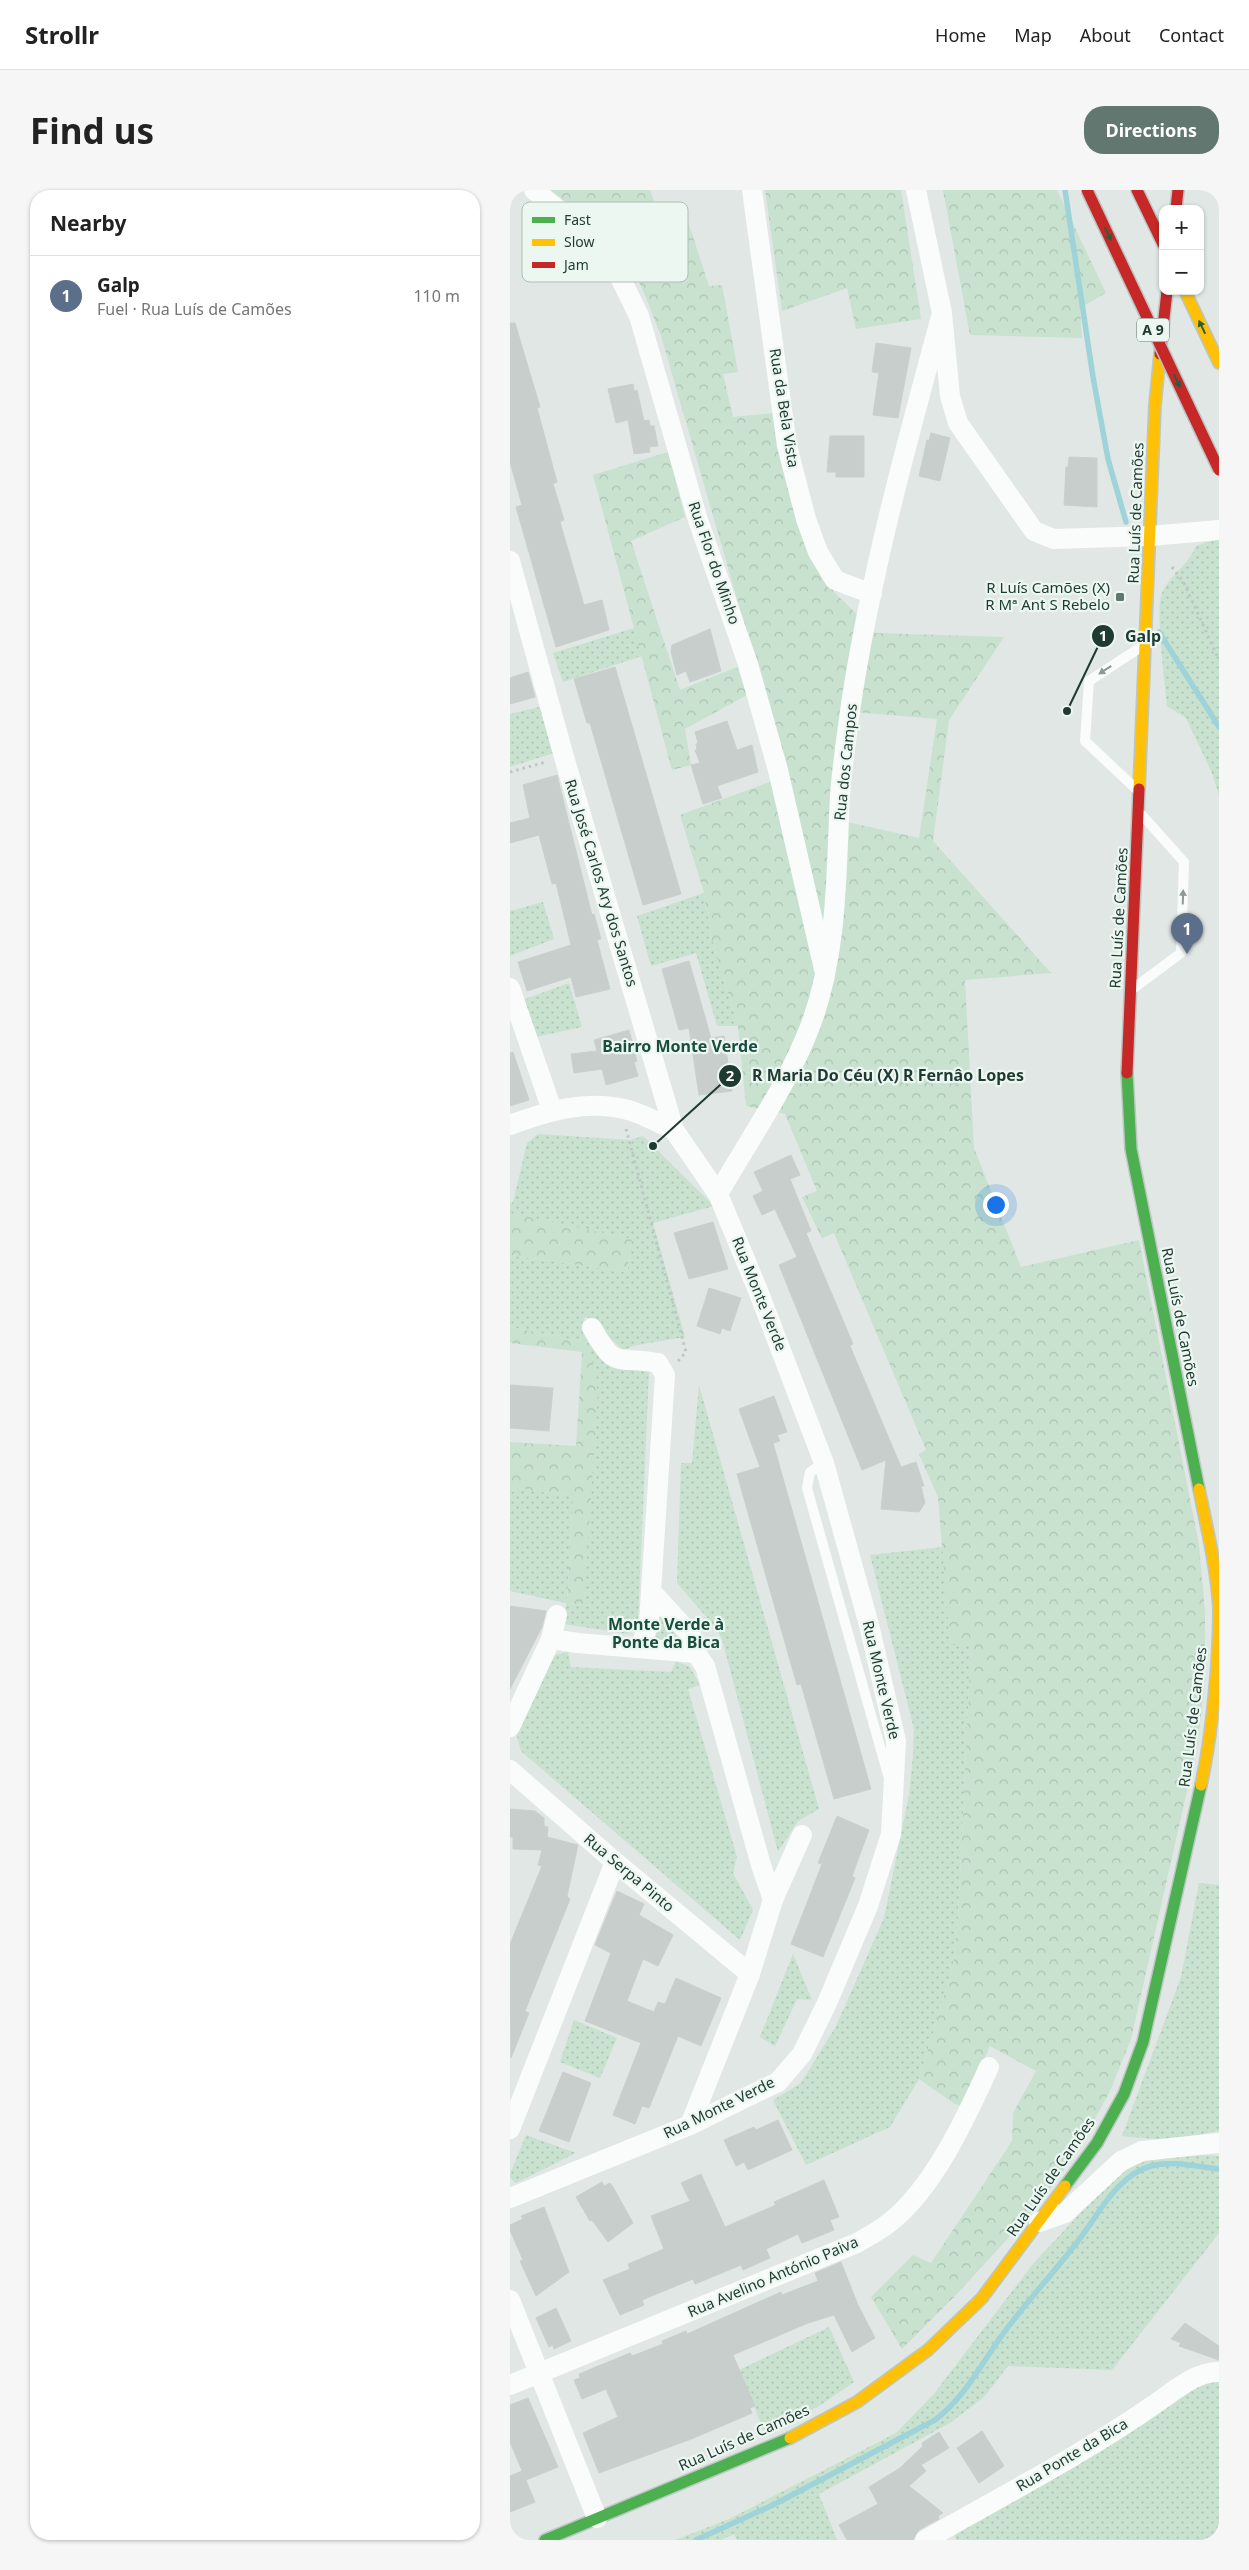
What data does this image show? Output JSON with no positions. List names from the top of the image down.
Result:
{
  "streets": {
    "main road": ["A 9", "Rua Luís de Camões"],
    "street": [
      "Rua da Bela Vista",
      "Rua Flor do Minho",
      "Rua dos Campos",
      "Rua José Carlos Ary dos Santos",
      "Rua Monte Verde",
      "Rua Serpa Pinto",
      "Rua Avelino António Paiva",
      "Rua Ponte da Bica"
    ]
  },
  "crossings": [
    ["Rua da Bela Vista", "Rua dos Campos"],
    ["Rua Flor do Minho", "Rua dos Campos"],
    ["Rua dos Campos", "Rua José Carlos Ary dos Santos"],
    ["Rua dos Campos", "Rua Monte Verde"],
    ["Rua José Carlos Ary dos Santos", "Rua Monte Verde"]
  ],
  "districts": ["Bairro Monte Verde", "Monte Verde à Ponte da Bica"],
  "places": {
    "transit": ["R Luís Camões (X) R Mª Ant S Rebelo"],
    "other": ["Galp", "R Maria Do Céu (X) R Fernâo Lopes"]
  },
  "legend": ["Fast", "Slow", "Jam"],
  "page": {
    "header": "Strollr",
    "nav": [
      "Home",
      "Map",
      "About",
      "Contact"
    ],
    "buttons": "Directions",
    "title": "Find us",
    "heading": "Nearby",
    "map_buttons": ["+", "−"],
    "list": [
      {
        "mark": "1",
        "name": "Galp",
        "note": "Fuel · Rua Luís de Camões",
        "value": "110 m"
      }
    ],
    "pins": "1"
  }
}
